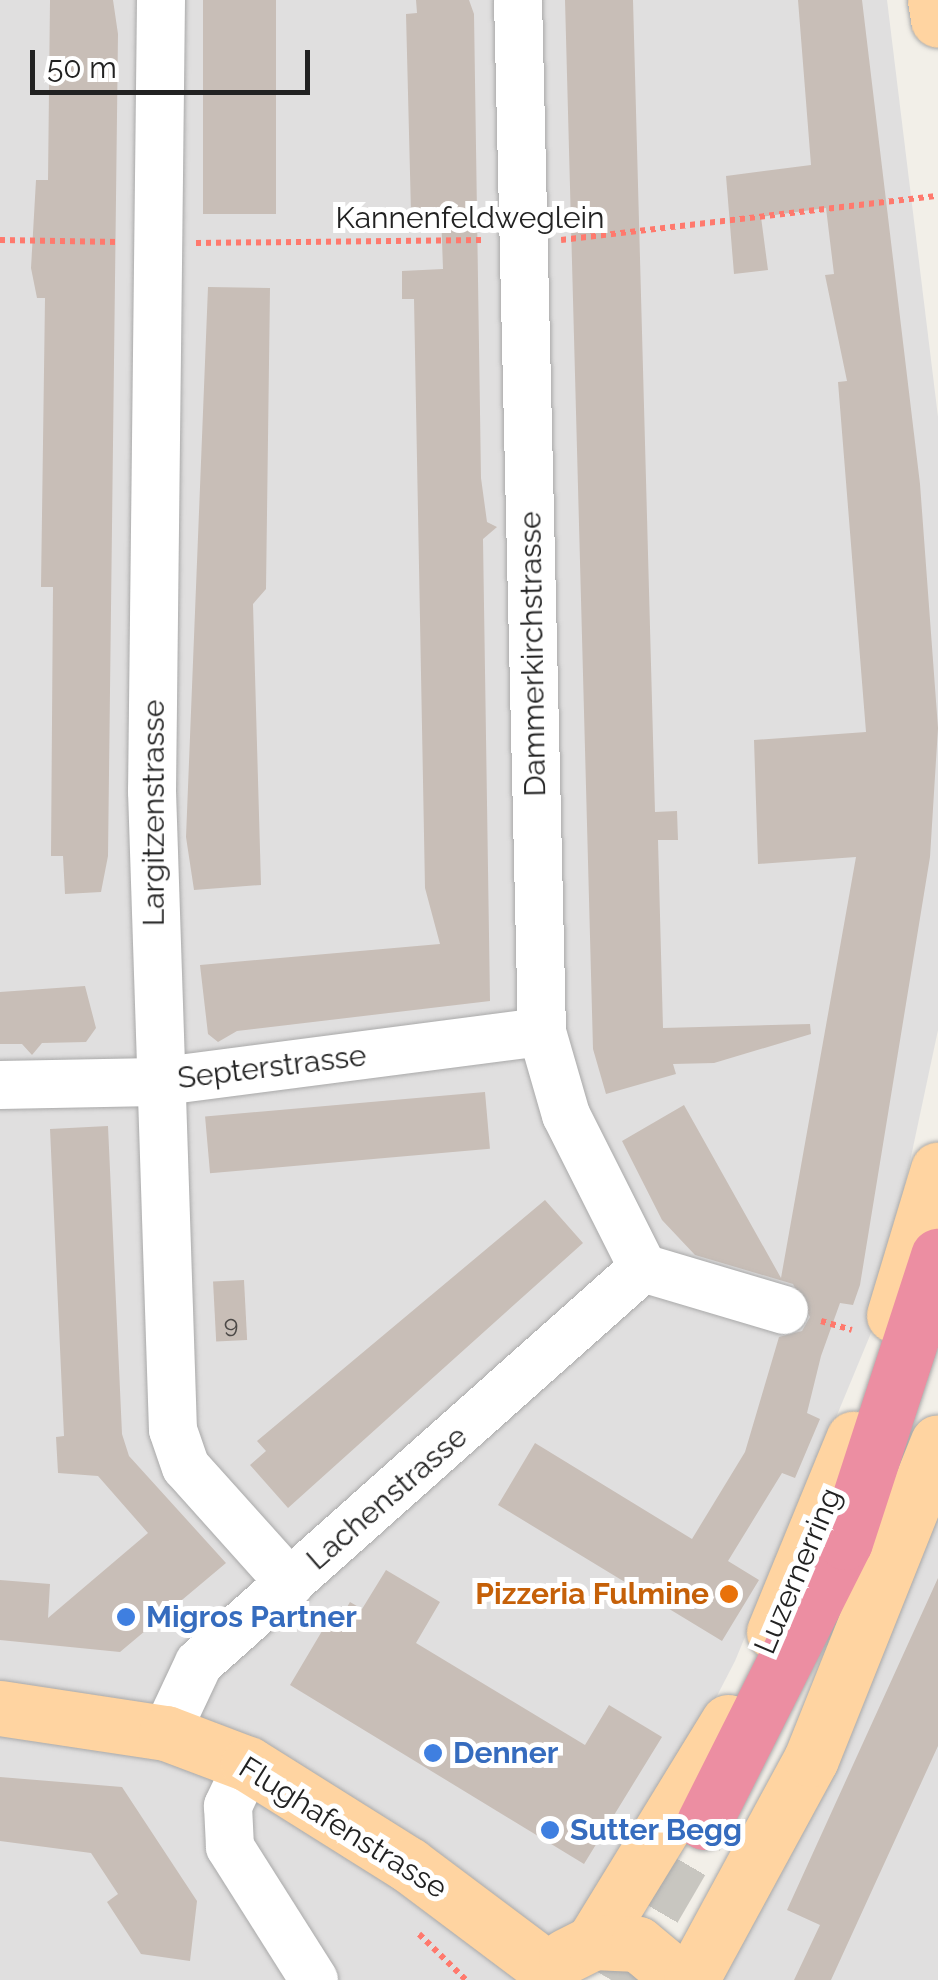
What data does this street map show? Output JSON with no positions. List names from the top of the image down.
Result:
{
  "streets": {
    "main road": ["Luzernerring", "Flughafenstrasse"],
    "street": [
      "Dammerkirchstrasse",
      "Largitzenstrasse",
      "Septerstrasse",
      "Lachenstrasse"
    ],
    "path": ["Kannenfeldweglein"]
  },
  "crossings": [
    ["Kannenfeldweglein", "Dammerkirchstrasse"],
    ["Kannenfeldweglein", "Largitzenstrasse"],
    ["Dammerkirchstrasse", "Septerstrasse"],
    ["Dammerkirchstrasse", "Lachenstrasse"],
    ["Largitzenstrasse", "Septerstrasse"],
    ["Largitzenstrasse", "Lachenstrasse"],
    ["Lachenstrasse", "Flughafenstrasse"],
    ["Luzernerring", "Flughafenstrasse"]
  ],
  "places": [
    "Pizzeria Fulmine",
    "Migros Partner",
    "Denner",
    "Sutter Begg"
  ],
  "house_numbers": ["9"],
  "scale_bar": "50 m"
}
